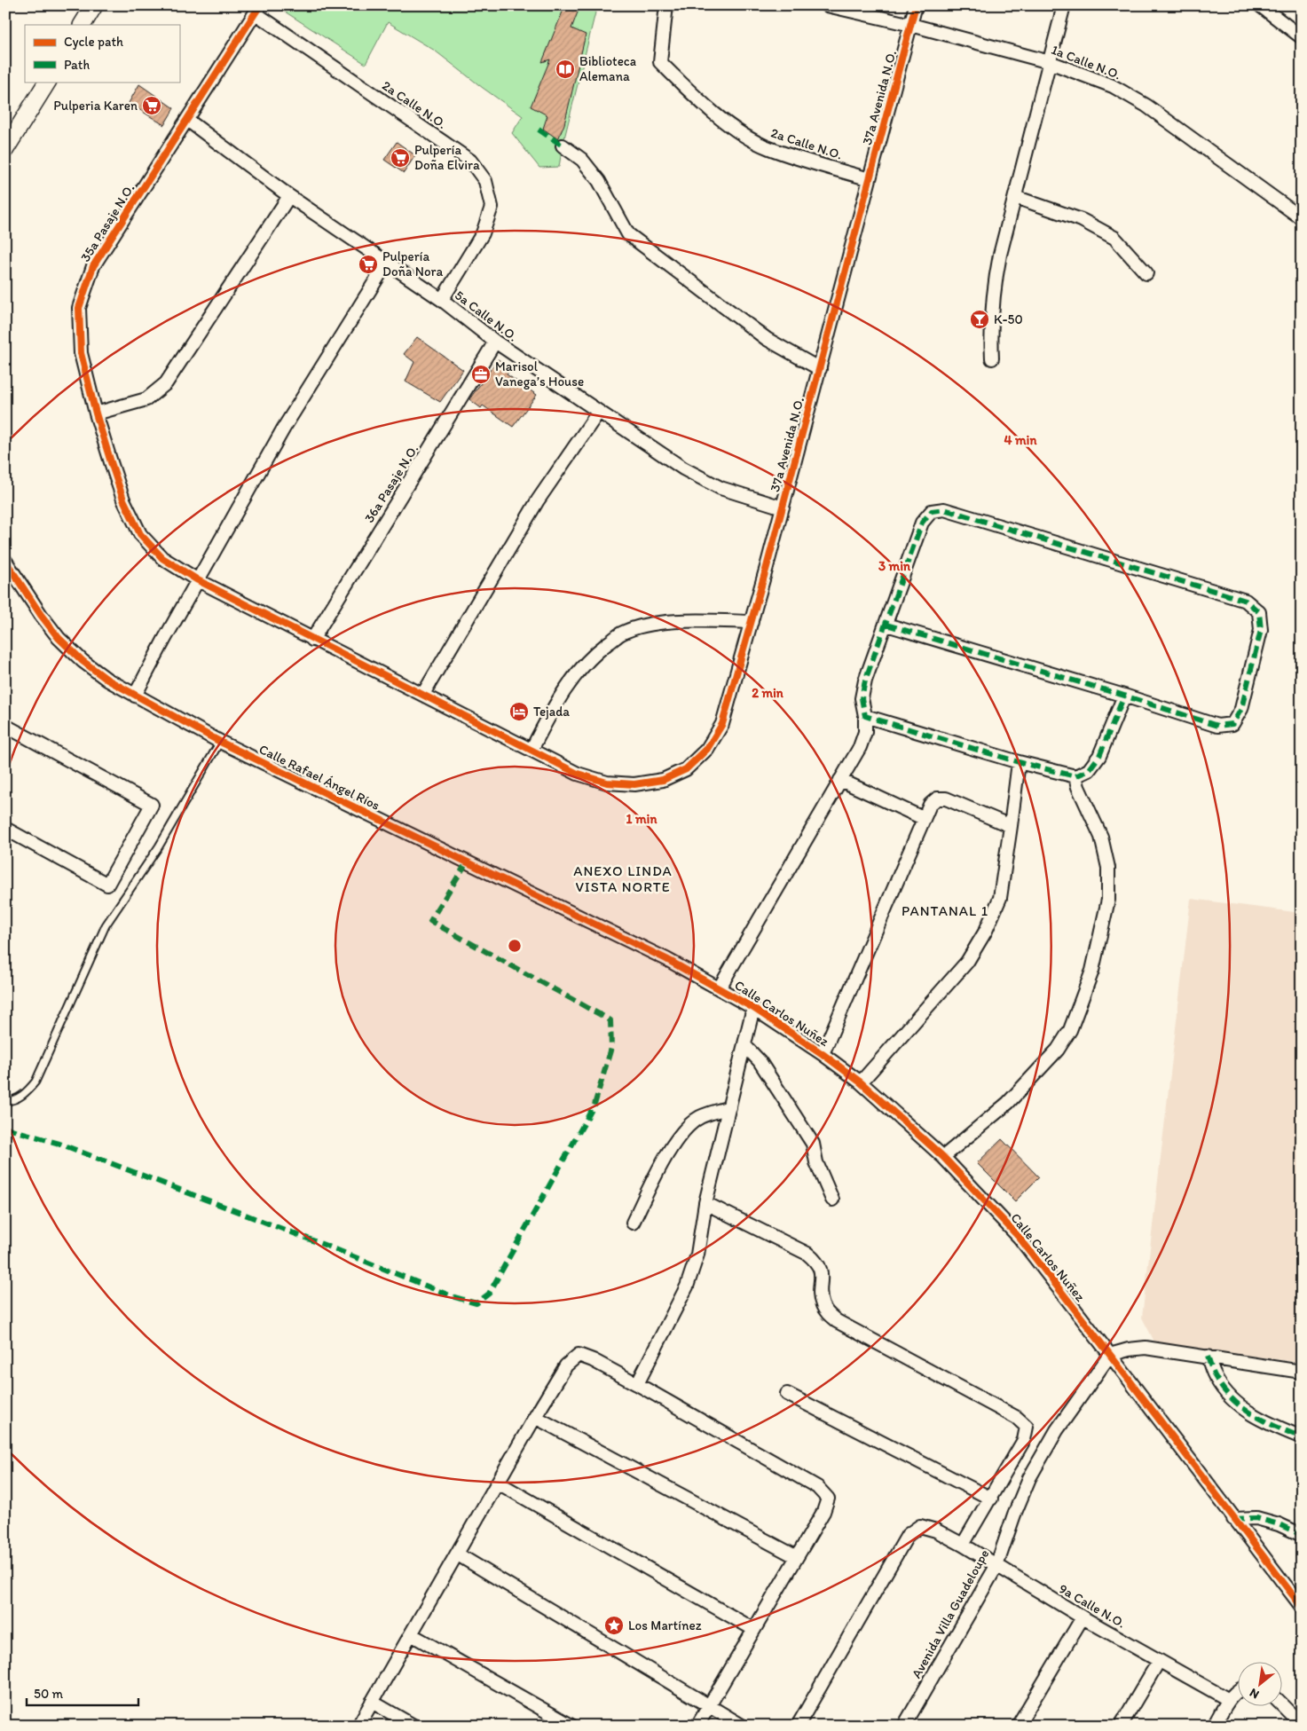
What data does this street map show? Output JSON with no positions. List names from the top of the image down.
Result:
{
  "streets": {
    "street": [
      "1a Calle N.O.",
      "37a Avenida N.O.",
      "2a Calle N.O.",
      "35a Pasaje N.O.",
      "5a Calle N.O.",
      "36a Pasaje N.O.",
      "Calle Rafael Ángel Ríos",
      "Calle Carlos Nuñez",
      "9a Calle N.O.",
      "Avenida Villa Guadeloupe"
    ]
  },
  "crossings": [
    ["1a Calle N.O.", "37a Avenida N.O."],
    ["37a Avenida N.O.", "2a Calle N.O."],
    ["37a Avenida N.O.", "35a Pasaje N.O."],
    ["37a Avenida N.O.", "5a Calle N.O."],
    ["2a Calle N.O.", "35a Pasaje N.O."],
    ["2a Calle N.O.", "5a Calle N.O."],
    ["35a Pasaje N.O.", "5a Calle N.O."],
    ["35a Pasaje N.O.", "36a Pasaje N.O."],
    ["5a Calle N.O.", "36a Pasaje N.O."],
    ["Calle Rafael Ángel Ríos", "Calle Carlos Nuñez"],
    ["Calle Carlos Nuñez", "Avenida Villa Guadeloupe"],
    ["9a Calle N.O.", "Avenida Villa Guadeloupe"]
  ],
  "districts": ["ANEXO LINDA VISTA NORTE", "PANTANAL 1"],
  "places": {
    "library": ["Biblioteca Alemana"],
    "supermarket": ["Pulperia Karen", "Pulpería Doña Elvira", "Pulpería Doña Nora"],
    "bar": ["K-50"],
    "office": ["Marisol Vanega’s House"],
    "hotel": ["Tejada"],
    "place": ["Los Martínez"]
  },
  "legend": ["Cycle path", "Path"],
  "scale_bar": "50 m",
  "north": "bottom left",
  "rings": [
    "4 min",
    "3 min",
    "2 min",
    "1 min"
  ]
}
